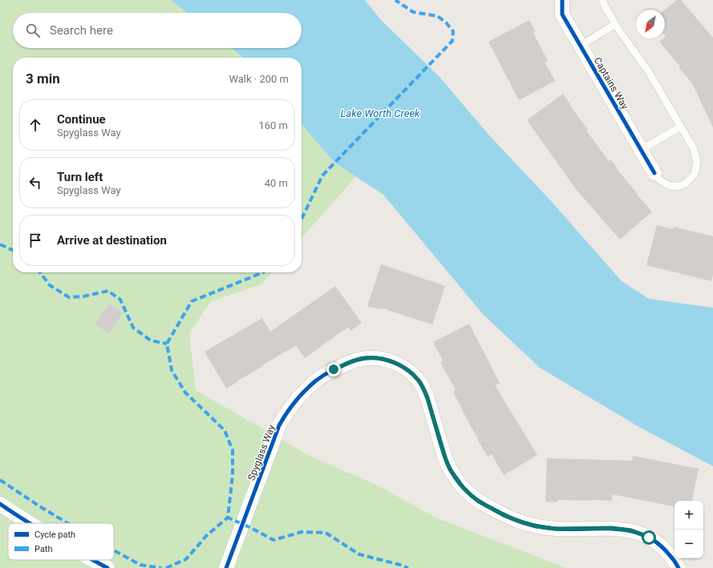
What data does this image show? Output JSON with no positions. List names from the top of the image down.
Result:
{
  "streets": {
    "street": ["Captains Way", "Spyglass Way"]
  },
  "water": ["Lake Worth Creek"],
  "legend": ["Cycle path", "Path"],
  "north": "bottom left",
  "page": {
    "search": "Search here",
    "heading": ["3 min", "Walk · 200 m"],
    "list": [
      ["Continue", "Spyglass Way", "160 m"],
      ["Turn left", "Spyglass Way", "40 m"],
      "Arrive at destination"
    ],
    "map_buttons": ["+", "−"]
  }
}
